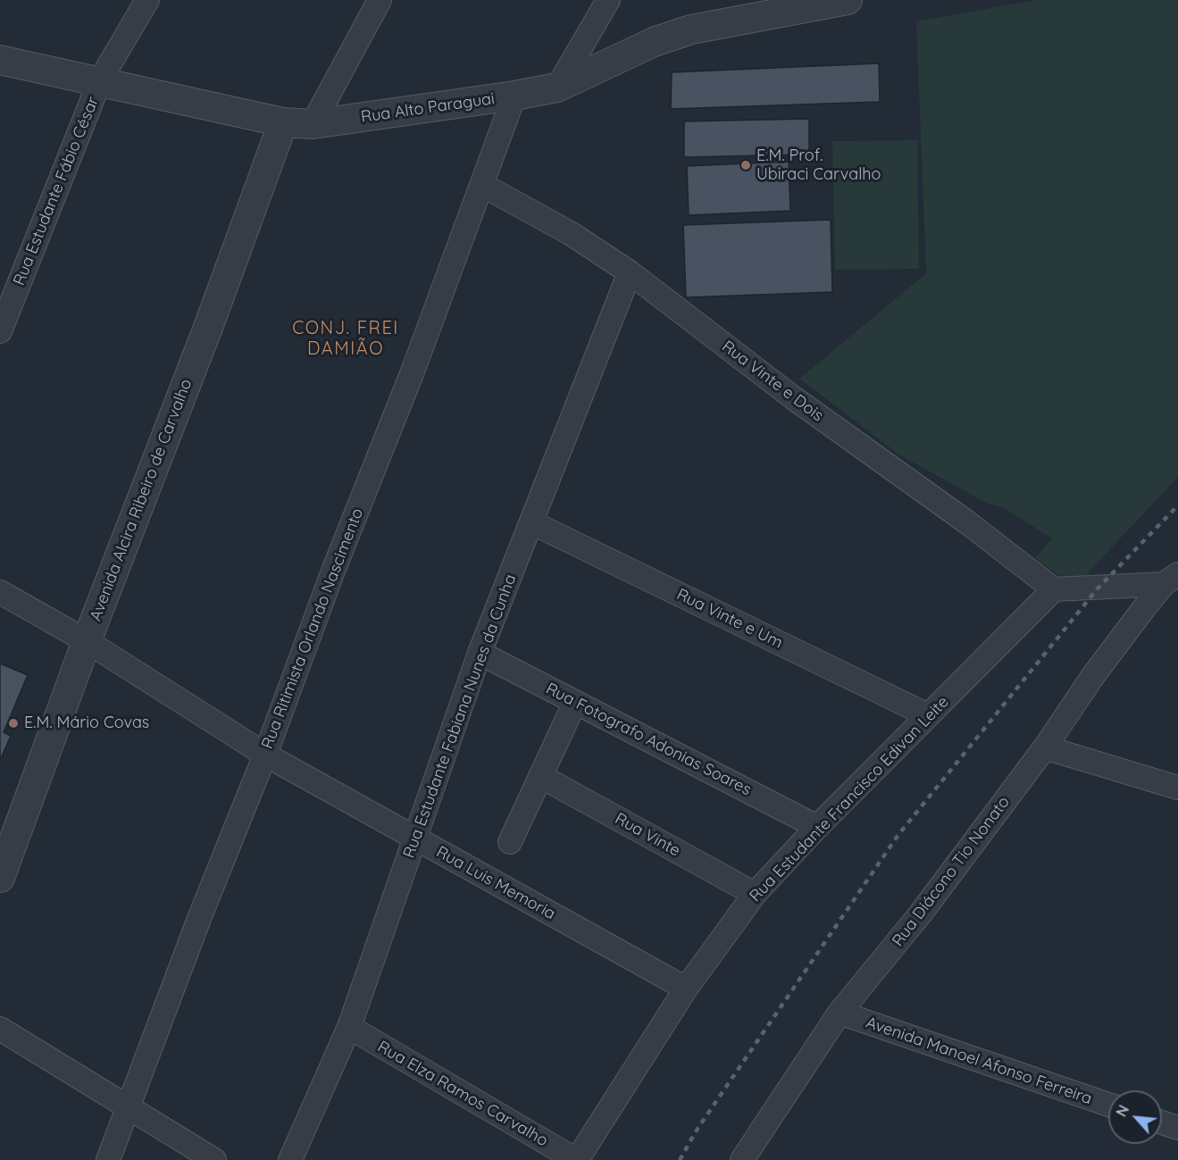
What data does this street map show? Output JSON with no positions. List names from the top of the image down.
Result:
{
  "streets": {
    "street": [
      "Rua Alto Paraguai",
      "Rua Estudante Fábio César",
      "Rua Vinte e Dois",
      "Avenida Alcira Ribeiro de Carvalho",
      "Rua Vinte e Um",
      "Rua Ritimista Orlando Nascimento",
      "Rua Estudante Fabiana Nunes da Cunha",
      "Rua Fotografo Adonias Soares",
      "Rua Estudante Francisco Edivan Leite",
      "Rua Vinte",
      "Rua Diácono Tio Nonato",
      "Rua Luis Memoria",
      "Avenida Manoel Afonso Ferreira",
      "Rua Elza Ramos Carvalho"
    ]
  },
  "crossings": [
    ["Rua Alto Paraguai", "Rua Estudante Fábio César"],
    ["Rua Alto Paraguai", "Avenida Alcira Ribeiro de Carvalho"],
    ["Rua Alto Paraguai", "Rua Ritimista Orlando Nascimento"],
    ["Rua Vinte e Dois", "Rua Ritimista Orlando Nascimento"],
    ["Rua Vinte e Dois", "Rua Estudante Fabiana Nunes da Cunha"],
    ["Rua Vinte e Dois", "Rua Estudante Francisco Edivan Leite"],
    ["Rua Vinte e Dois", "Rua Diácono Tio Nonato"],
    ["Avenida Alcira Ribeiro de Carvalho", "Rua Luis Memoria"],
    ["Rua Vinte e Um", "Rua Estudante Fabiana Nunes da Cunha"],
    ["Rua Vinte e Um", "Rua Estudante Francisco Edivan Leite"],
    ["Rua Ritimista Orlando Nascimento", "Rua Luis Memoria"],
    ["Rua Estudante Fabiana Nunes da Cunha", "Rua Fotografo Adonias Soares"],
    ["Rua Estudante Fabiana Nunes da Cunha", "Rua Luis Memoria"],
    ["Rua Estudante Fabiana Nunes da Cunha", "Rua Elza Ramos Carvalho"],
    ["Rua Fotografo Adonias Soares", "Rua Estudante Francisco Edivan Leite"],
    ["Rua Estudante Francisco Edivan Leite", "Rua Vinte"],
    ["Rua Estudante Francisco Edivan Leite", "Rua Diácono Tio Nonato"],
    ["Rua Estudante Francisco Edivan Leite", "Rua Luis Memoria"],
    ["Rua Estudante Francisco Edivan Leite", "Rua Elza Ramos Carvalho"],
    ["Rua Diácono Tio Nonato", "Avenida Manoel Afonso Ferreira"]
  ],
  "districts": ["CONJ. FREI DAMIÃO"],
  "places": ["E.M. Prof. Ubiraci Carvalho", "E.M. Mário Covas"],
  "north": "top left"
}
